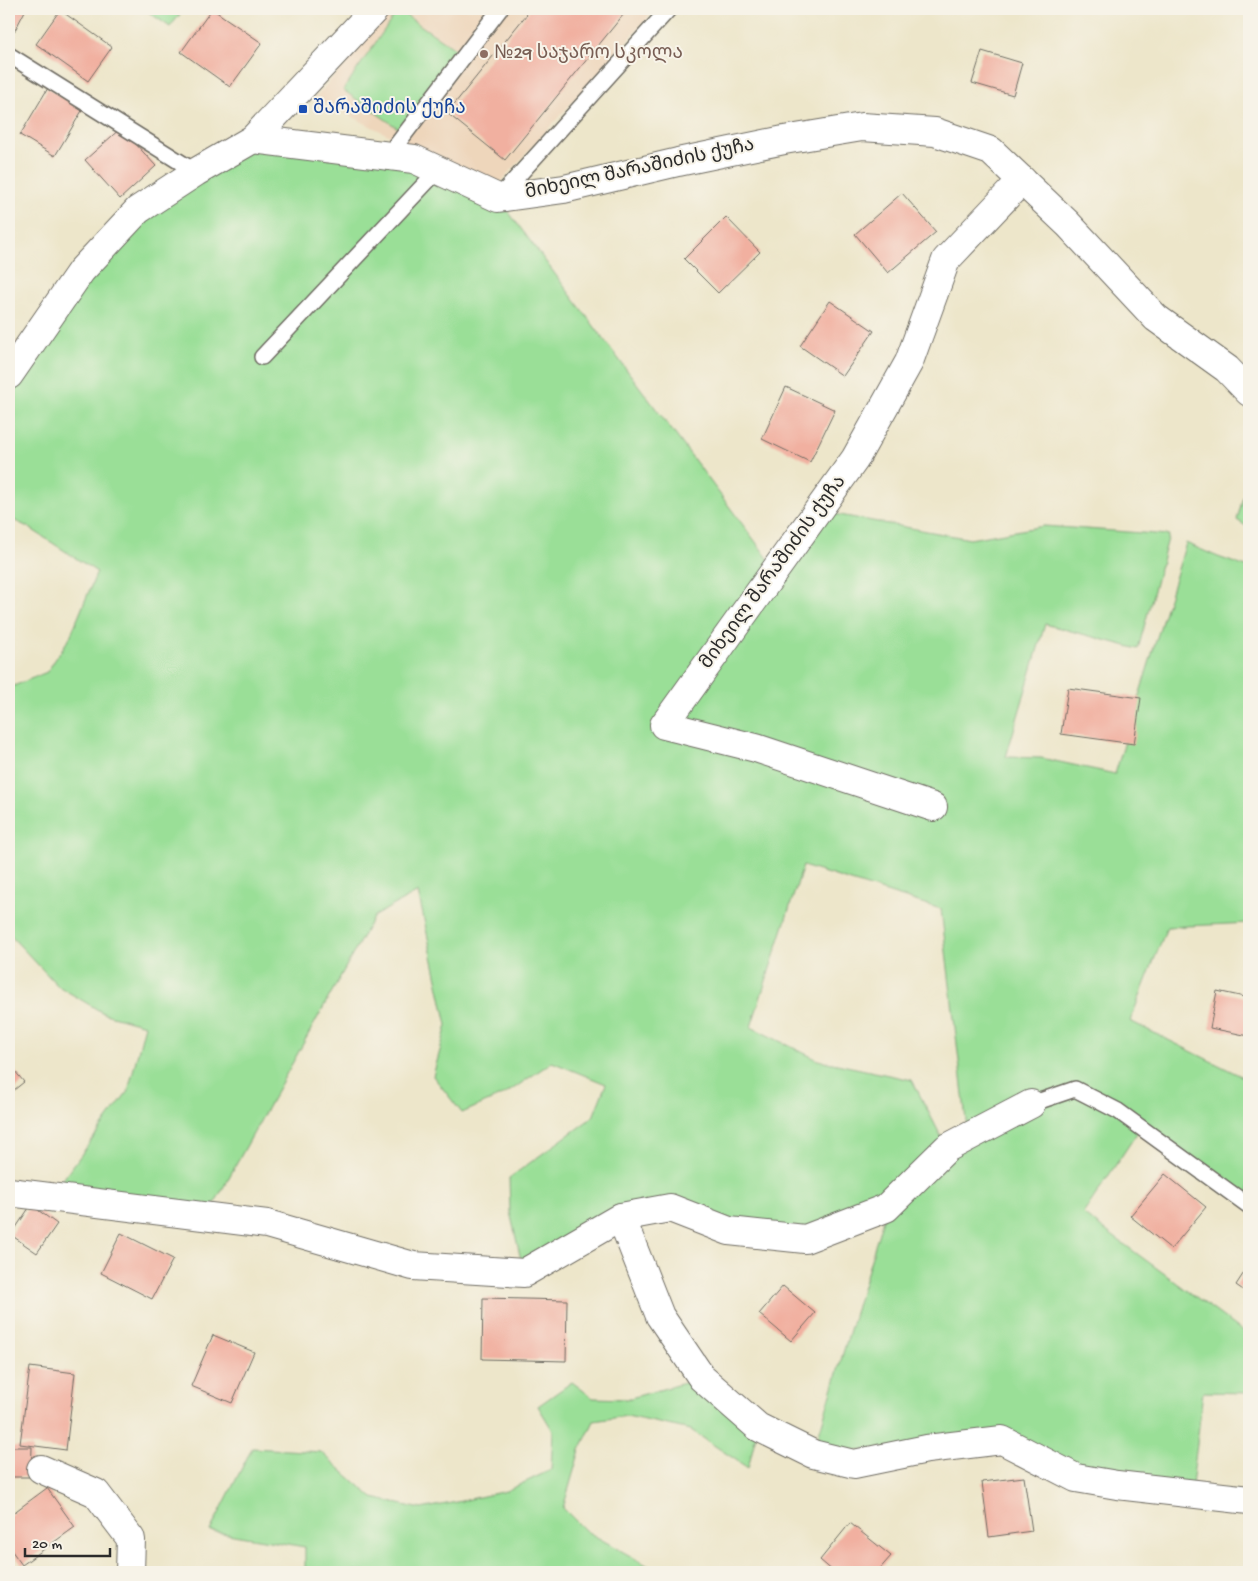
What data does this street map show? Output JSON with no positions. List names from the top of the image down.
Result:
{
  "streets": {
    "street": ["მიხეილ შარაშიძის ქუჩა"]
  },
  "places": {
    "other": ["№29 საჯარო სკოლა"],
    "transit": ["შარაშიძის ქუჩა"]
  },
  "scale_bar": "20 m"
}
